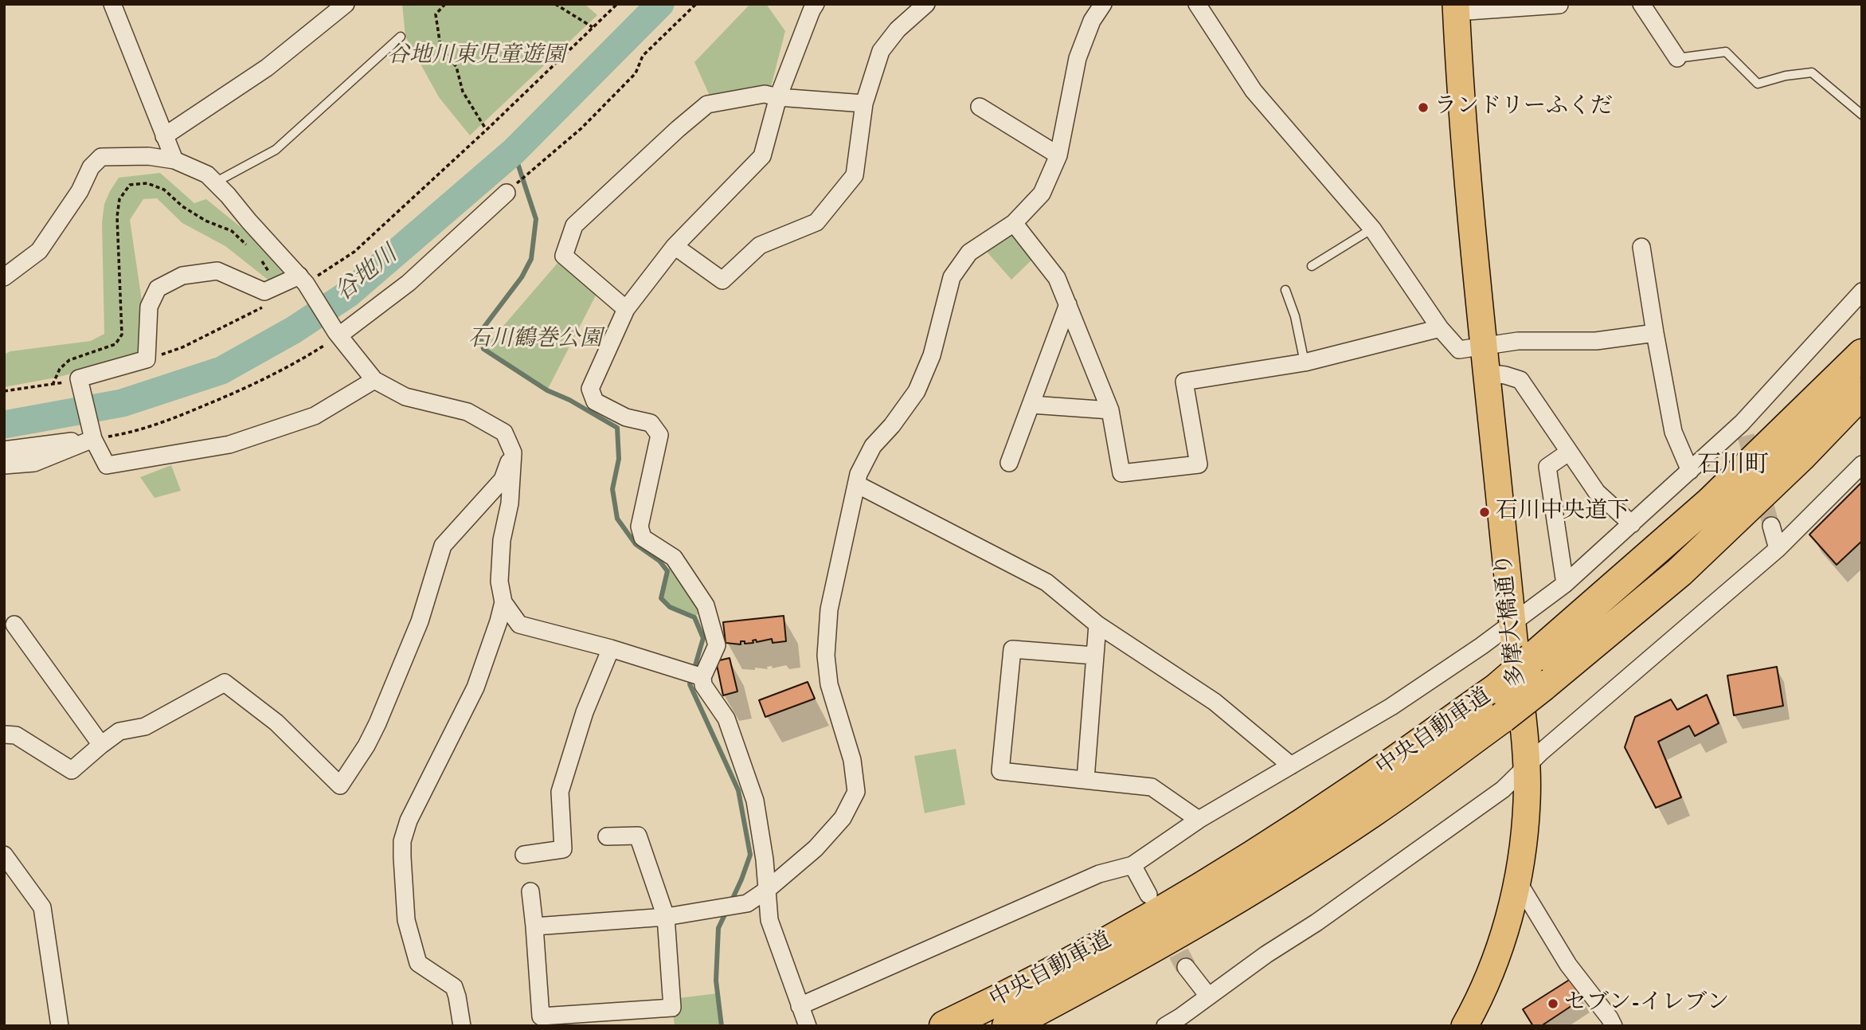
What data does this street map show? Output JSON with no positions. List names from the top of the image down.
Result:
{
  "streets": {
    "highway": ["中央自動車道"],
    "main road": ["多摩大橋通り"]
  },
  "districts": ["石川町"],
  "water": ["谷地川"],
  "parks": ["谷地川東児童遊園", "石川鶴巻公園"],
  "places": ["ランドリーふくだ", "石川中央道下", "セブン-イレブン"]
}
